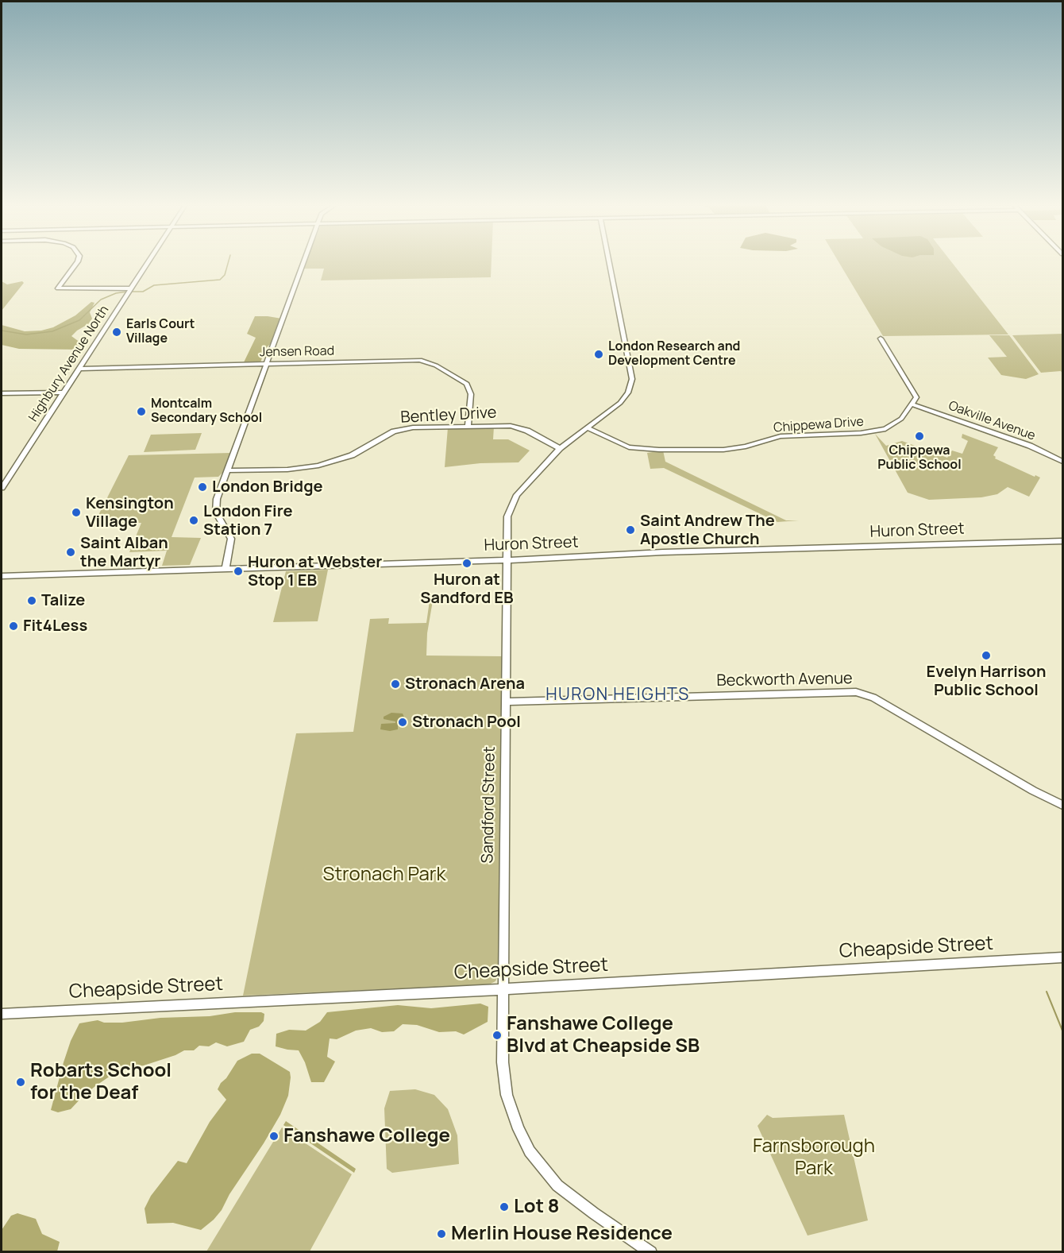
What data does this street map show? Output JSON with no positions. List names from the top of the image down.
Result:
{
  "streets": {
    "street": [
      "Jensen Road",
      "Highbury Avenue North",
      "Bentley Drive",
      "Oakville Avenue",
      "Chippewa Drive",
      "Huron Street",
      "Beckworth Avenue",
      "Sandford Street",
      "Cheapside Street"
    ]
  },
  "crossings": [
    ["Jensen Road", "Highbury Avenue North"],
    ["Jensen Road", "Bentley Drive"],
    ["Bentley Drive", "Sandford Street"],
    ["Oakville Avenue", "Chippewa Drive"],
    ["Chippewa Drive", "Sandford Street"],
    ["Huron Street", "Sandford Street"],
    ["Beckworth Avenue", "Sandford Street"],
    ["Sandford Street", "Cheapside Street"]
  ],
  "districts": ["HURON HEIGHTS"],
  "parks": ["Stronach Park", "Farnsborough Park"],
  "places": [
    "Earls Court Village",
    "London Research and Development Centre",
    "Montcalm Secondary School",
    "Chippewa Public School",
    "London Bridge",
    "Kensington Village",
    "London Fire Station 7",
    "Saint Andrew The Apostle Church",
    "Saint Alban the Martyr",
    "Huron at Sandford EB",
    "Huron at Webster Stop 1 EB",
    "Talize",
    "Fit4Less",
    "Evelyn Harrison Public School",
    "Stronach Arena",
    "Stronach Pool",
    "Fanshawe College Blvd at Cheapside SB",
    "Robarts School for the Deaf",
    "Fanshawe College",
    "Lot 8",
    "Merlin House Residence"
  ]
}
